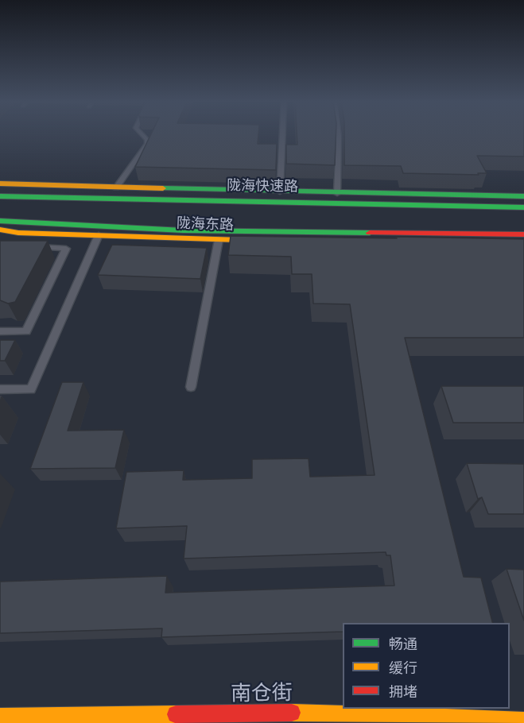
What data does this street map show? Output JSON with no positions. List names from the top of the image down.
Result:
{
  "streets": {
    "main road": ["陇海快速路", "陇海东路", "南仓街"]
  },
  "legend": ["畅通", "缓行", "拥堵"]
}
